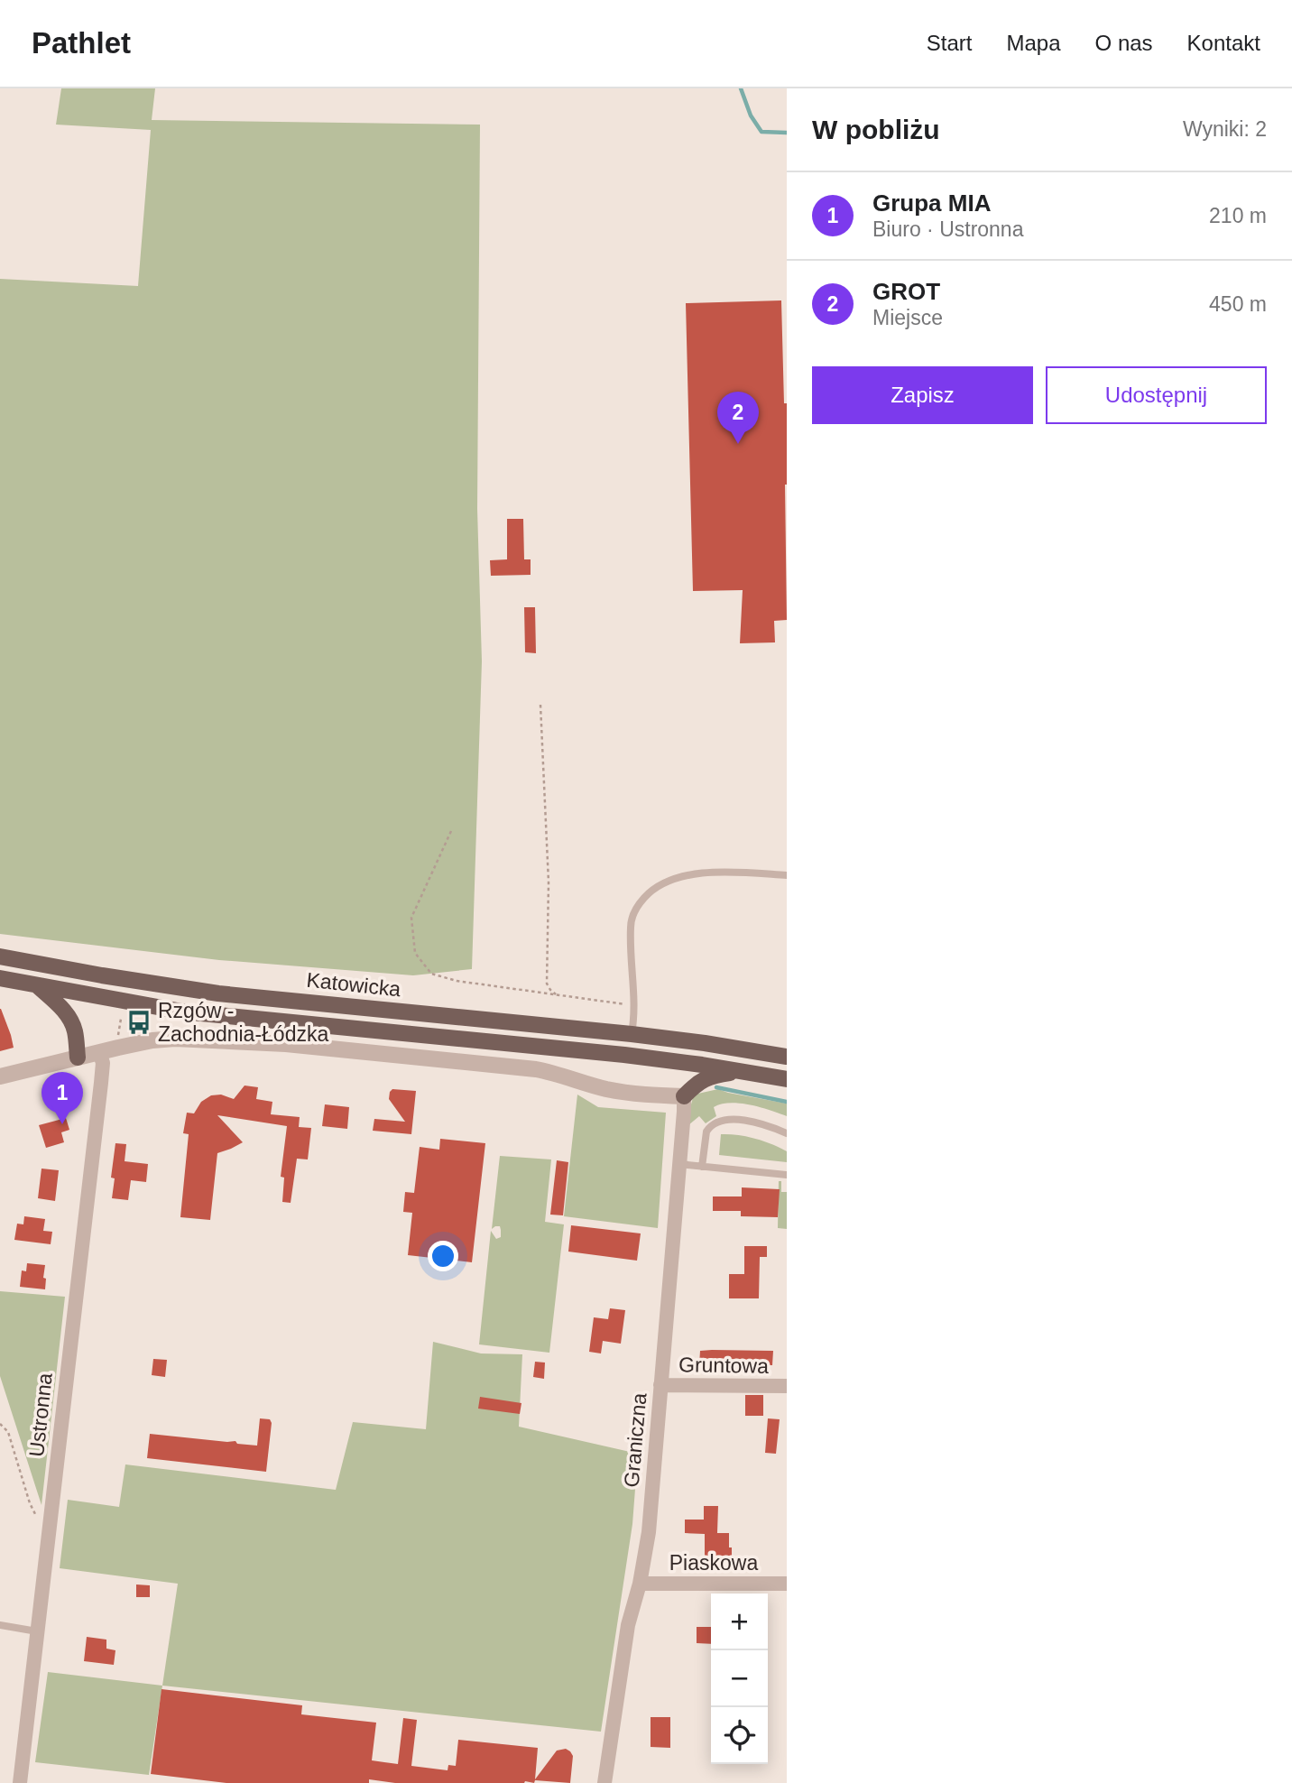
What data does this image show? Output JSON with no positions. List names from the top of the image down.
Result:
{
  "streets": {
    "main road": ["Katowicka"],
    "street": [
      "Gruntowa",
      "Ustronna",
      "Graniczna",
      "Piaskowa"
    ]
  },
  "crossings": [
    ["Gruntowa", "Graniczna"],
    ["Graniczna", "Piaskowa"]
  ],
  "places": {
    "bus stop": ["Rzgów - Zachodnia-Łódzka"]
  },
  "page": {
    "header": "Pathlet",
    "nav": [
      "Start",
      "Mapa",
      "O nas",
      "Kontakt"
    ],
    "heading": ["W pobliżu", "Wyniki: 2"],
    "list": [
      {
        "mark": "1",
        "name": "Grupa MIA",
        "note": "Biuro · Ustronna",
        "value": "210 m"
      },
      {
        "mark": "2",
        "name": "GROT",
        "note": "Miejsce",
        "value": "450 m"
      }
    ],
    "buttons": ["Zapisz", "Udostępnij"],
    "pins": ["2", "1"],
    "map_buttons": ["+", "−"]
  }
}
